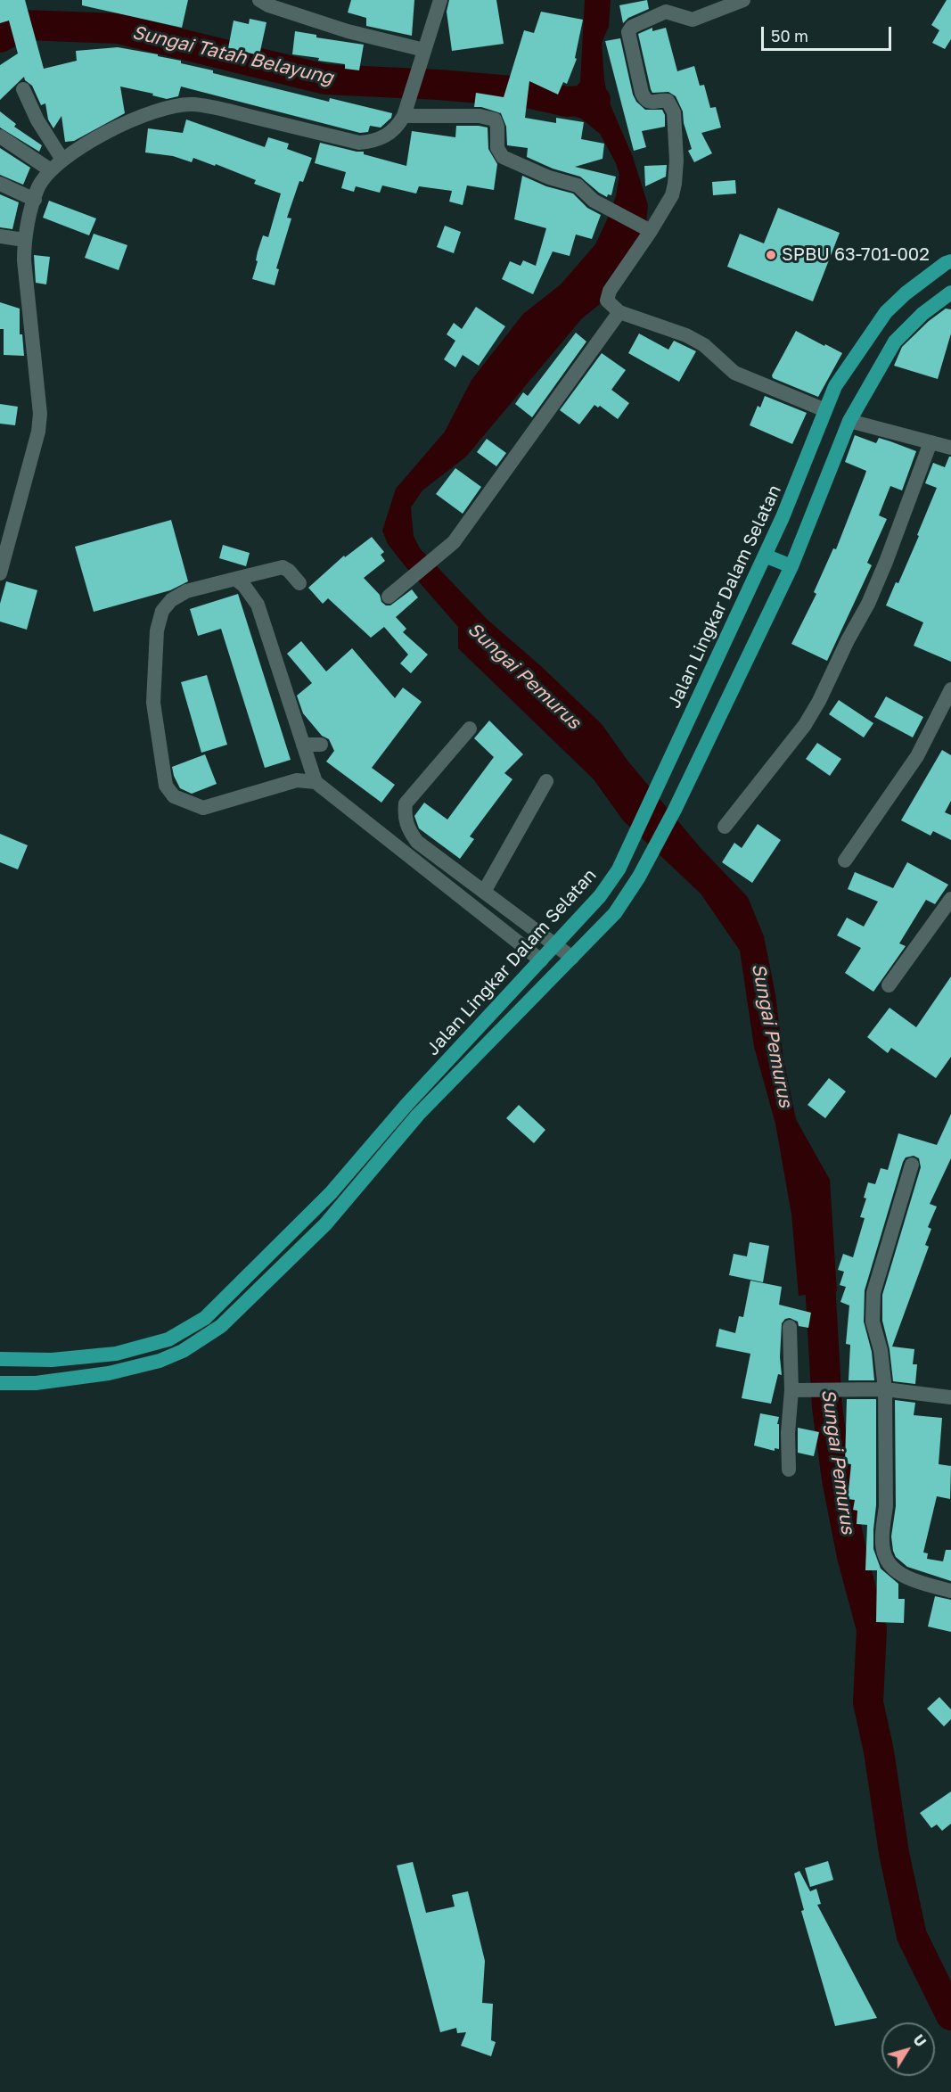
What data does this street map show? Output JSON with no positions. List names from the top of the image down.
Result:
{
  "streets": {
    "main road": ["Jalan Lingkar Dalam Selatan"]
  },
  "water": ["Sungai Tatah Belayung", "Sungai Pemurus"],
  "places": ["SPBU 63-701-002"],
  "scale_bar": "50 m",
  "north": "top right"
}
